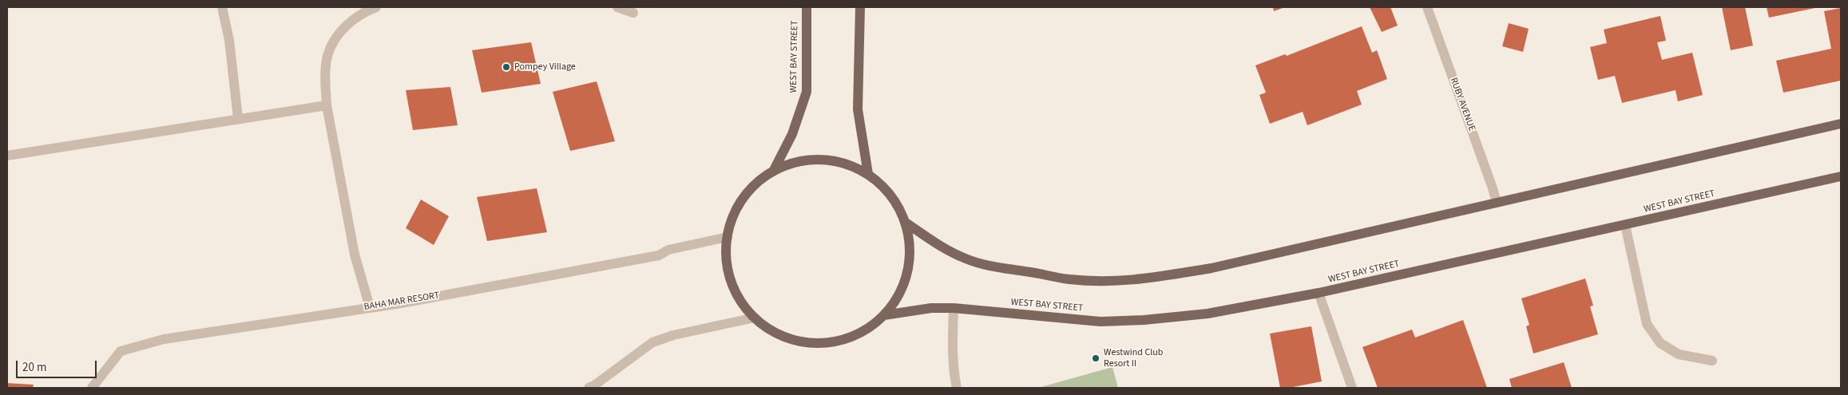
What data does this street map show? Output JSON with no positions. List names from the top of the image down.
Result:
{
  "streets": {
    "main road": ["WEST BAY STREET"],
    "street": ["RUBY AVENUE", "BAHA MAR RESORT"]
  },
  "places": ["Pompey Village", "Westwind Club Resort II"],
  "scale_bar": "20 m"
}
